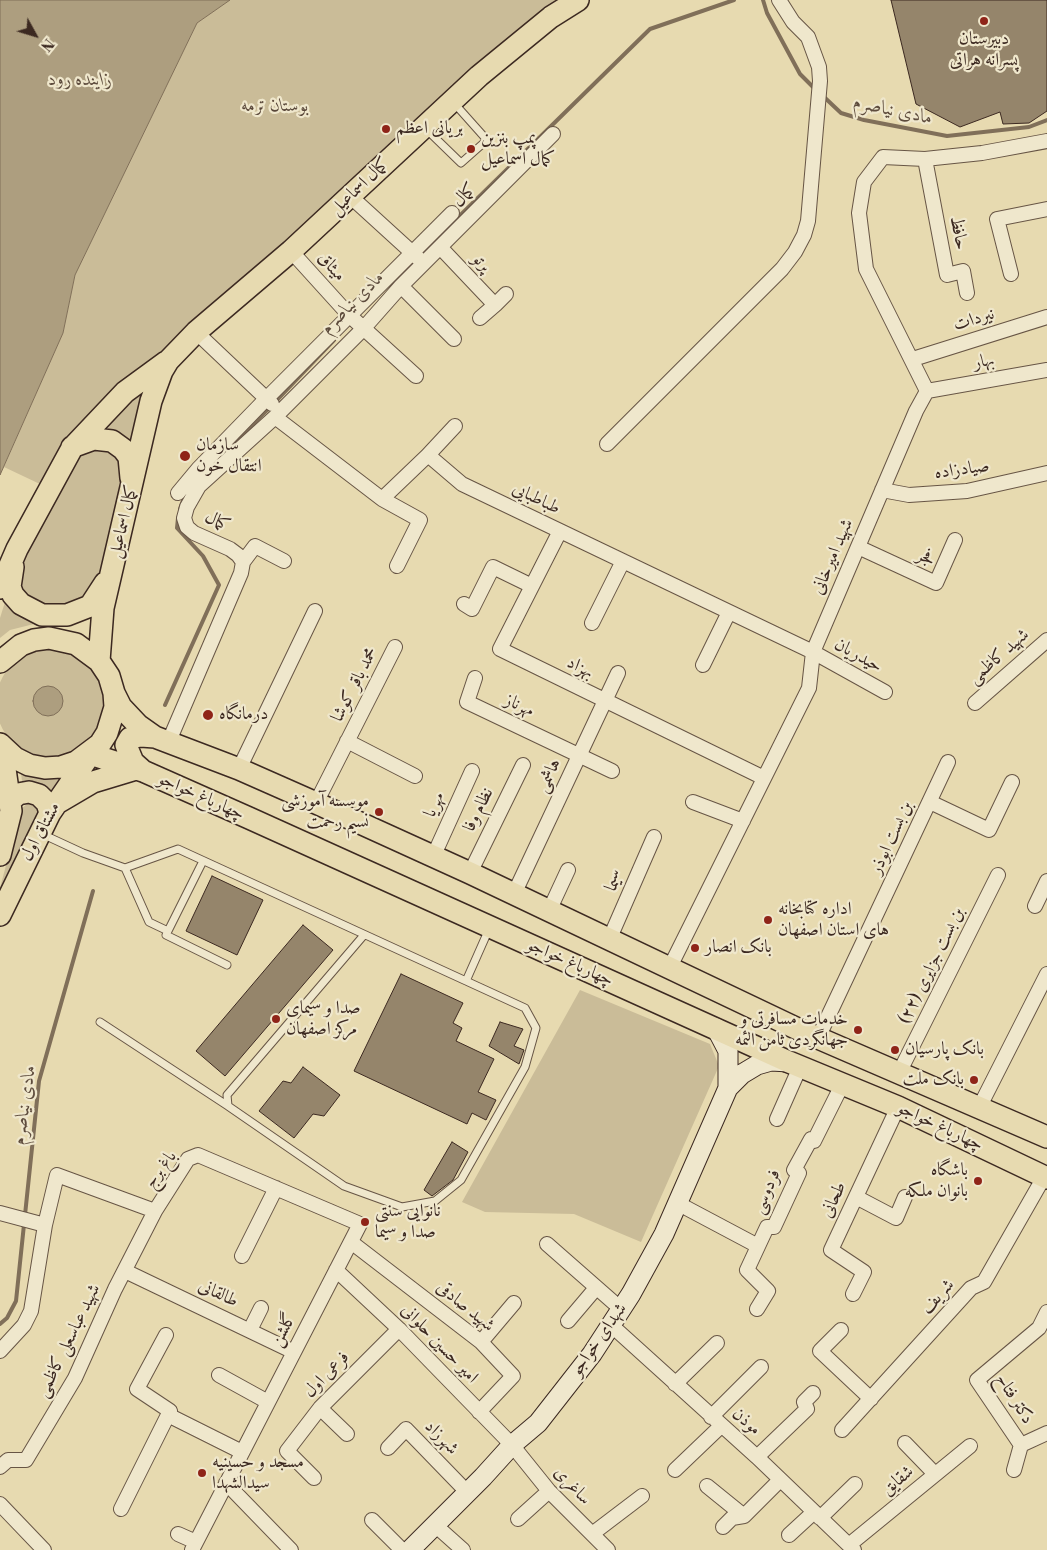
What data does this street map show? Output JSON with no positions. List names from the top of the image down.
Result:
{
  "streets": {
    "main road": [
      "کمال اسماعیل",
      "چهارباغ خواجو",
      "مشتاق اول",
      "شهدای خواجو"
    ],
    "street": [
      "کمال",
      "حافظ",
      "پرتو",
      "میثاق",
      "نیردات",
      "بهار",
      "صیادزاده",
      "طباطبایی",
      "شهید امیرخانی",
      "فجر",
      "حیدریان",
      "شهید کاظمی",
      "بهزاد",
      "محمد باقر کوشا",
      "مهرناز",
      "هاشمی",
      "مهریا",
      "نظام وفا",
      "بن بست ابوذر",
      "سیما",
      "بن بست جزایری (۲۲)",
      "باغ برج",
      "فردوسی",
      "طحانی",
      "طالقانی",
      "شریف",
      "شهید صادقی",
      "گلشن",
      "شهید عباسعلی کاظمی",
      "امیر حسین حلوانی",
      "فرعی اول",
      "دکتر فتاح",
      "موذن",
      "شهرزاد",
      "شقایق",
      "ساغری"
    ]
  },
  "crossings": [
    ["کمال اسماعیل", "میثاق"],
    ["کمال", "پرتو"],
    ["کمال", "میثاق"],
    ["بهار", "شهید امیرخانی"],
    ["صیادزاده", "شهید امیرخانی"],
    ["طباطبایی", "شهید امیرخانی"],
    ["طباطبایی", "حیدریان"],
    ["طباطبایی", "بهزاد"],
    ["شهید امیرخانی", "فجر"],
    ["شهید امیرخانی", "حیدریان"],
    ["شهید امیرخانی", "بهزاد"],
    ["شهید امیرخانی", "چهارباغ خواجو"],
    ["بهزاد", "هاشمی"],
    ["محمد باقر کوشا", "چهارباغ خواجو"],
    ["مهرناز", "هاشمی"],
    ["هاشمی", "چهارباغ خواجو"],
    ["چهارباغ خواجو", "مهریا"],
    ["چهارباغ خواجو", "نظام وفا"],
    ["چهارباغ خواجو", "مشتاق اول"],
    ["چهارباغ خواجو", "بن بست ابوذر"],
    ["چهارباغ خواجو", "سیما"],
    ["چهارباغ خواجو", "بن بست جزایری (۲۲)"],
    ["چهارباغ خواجو", "فردوسی"],
    ["چهارباغ خواجو", "طحانی"],
    ["چهارباغ خواجو", "شریف"],
    ["باغ برج", "گلشن"],
    ["باغ برج", "شهید عباسعلی کاظمی"],
    ["طالقانی", "گلشن"],
    ["طالقانی", "شهید عباسعلی کاظمی"],
    ["شهید صادقی", "گلشن"],
    ["شهید صادقی", "امیر حسین حلوانی"],
    ["گلشن", "امیر حسین حلوانی"],
    ["شهدای خواجو", "امیر حسین حلوانی"],
    ["شهدای خواجو", "موذن"],
    ["شهدای خواجو", "شهرزاد"],
    ["شهدای خواجو", "ساغری"],
    ["امیر حسین حلوانی", "فرعی اول"],
    ["امیر حسین حلوانی", "ساغری"],
    ["موذن", "شقایق"]
  ],
  "water": ["زاینده رود", "مادی نیاصرم"],
  "parks": ["بوستان ترمه"],
  "places": [
    "دبیرستان پسرانه هراتی",
    "بریانی اعظم",
    "پمپ بنزین کمال اسماعیل",
    "سازمان انتقال خون",
    "درمانگاه",
    "موسسه آموزشی نسیم رحمت",
    "اداره کتابخانه های استان اصفهان",
    "بانک انصار",
    "صدا و سیمای مرکز اصفهان",
    "خدمات مسافرتی و جهانگردی ثامن الئمه",
    "بانک پارسیان",
    "بانک ملت",
    "باشگاه بانوان ملکه",
    "نانوایی سنتی صدا و سیما",
    "مسجد و حسینیه سیدالشهدا"
  ],
  "north": "bottom right"
}
